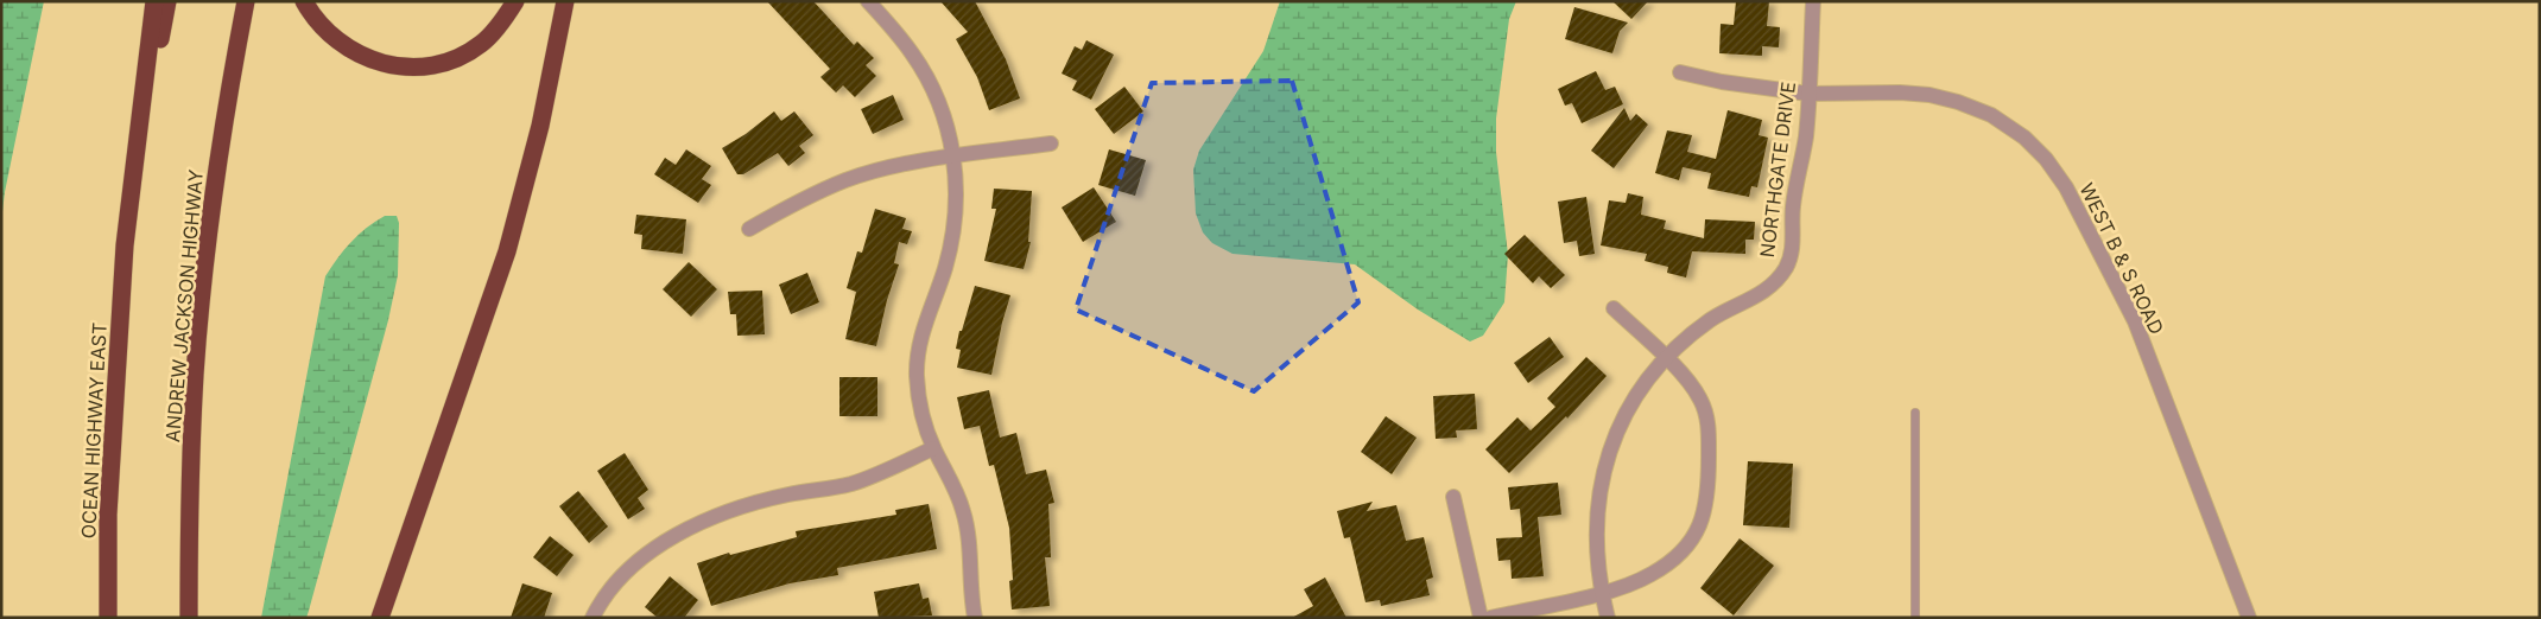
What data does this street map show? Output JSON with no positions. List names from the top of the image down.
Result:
{
  "streets": {
    "highway": ["ANDREW JACKSON HIGHWAY", "OCEAN HIGHWAY EAST"],
    "street": ["NORTHGATE DRIVE", "WEST B & S ROAD"]
  },
  "crossings": [
    ["NORTHGATE DRIVE", "WEST B & S ROAD"]
  ]
}
